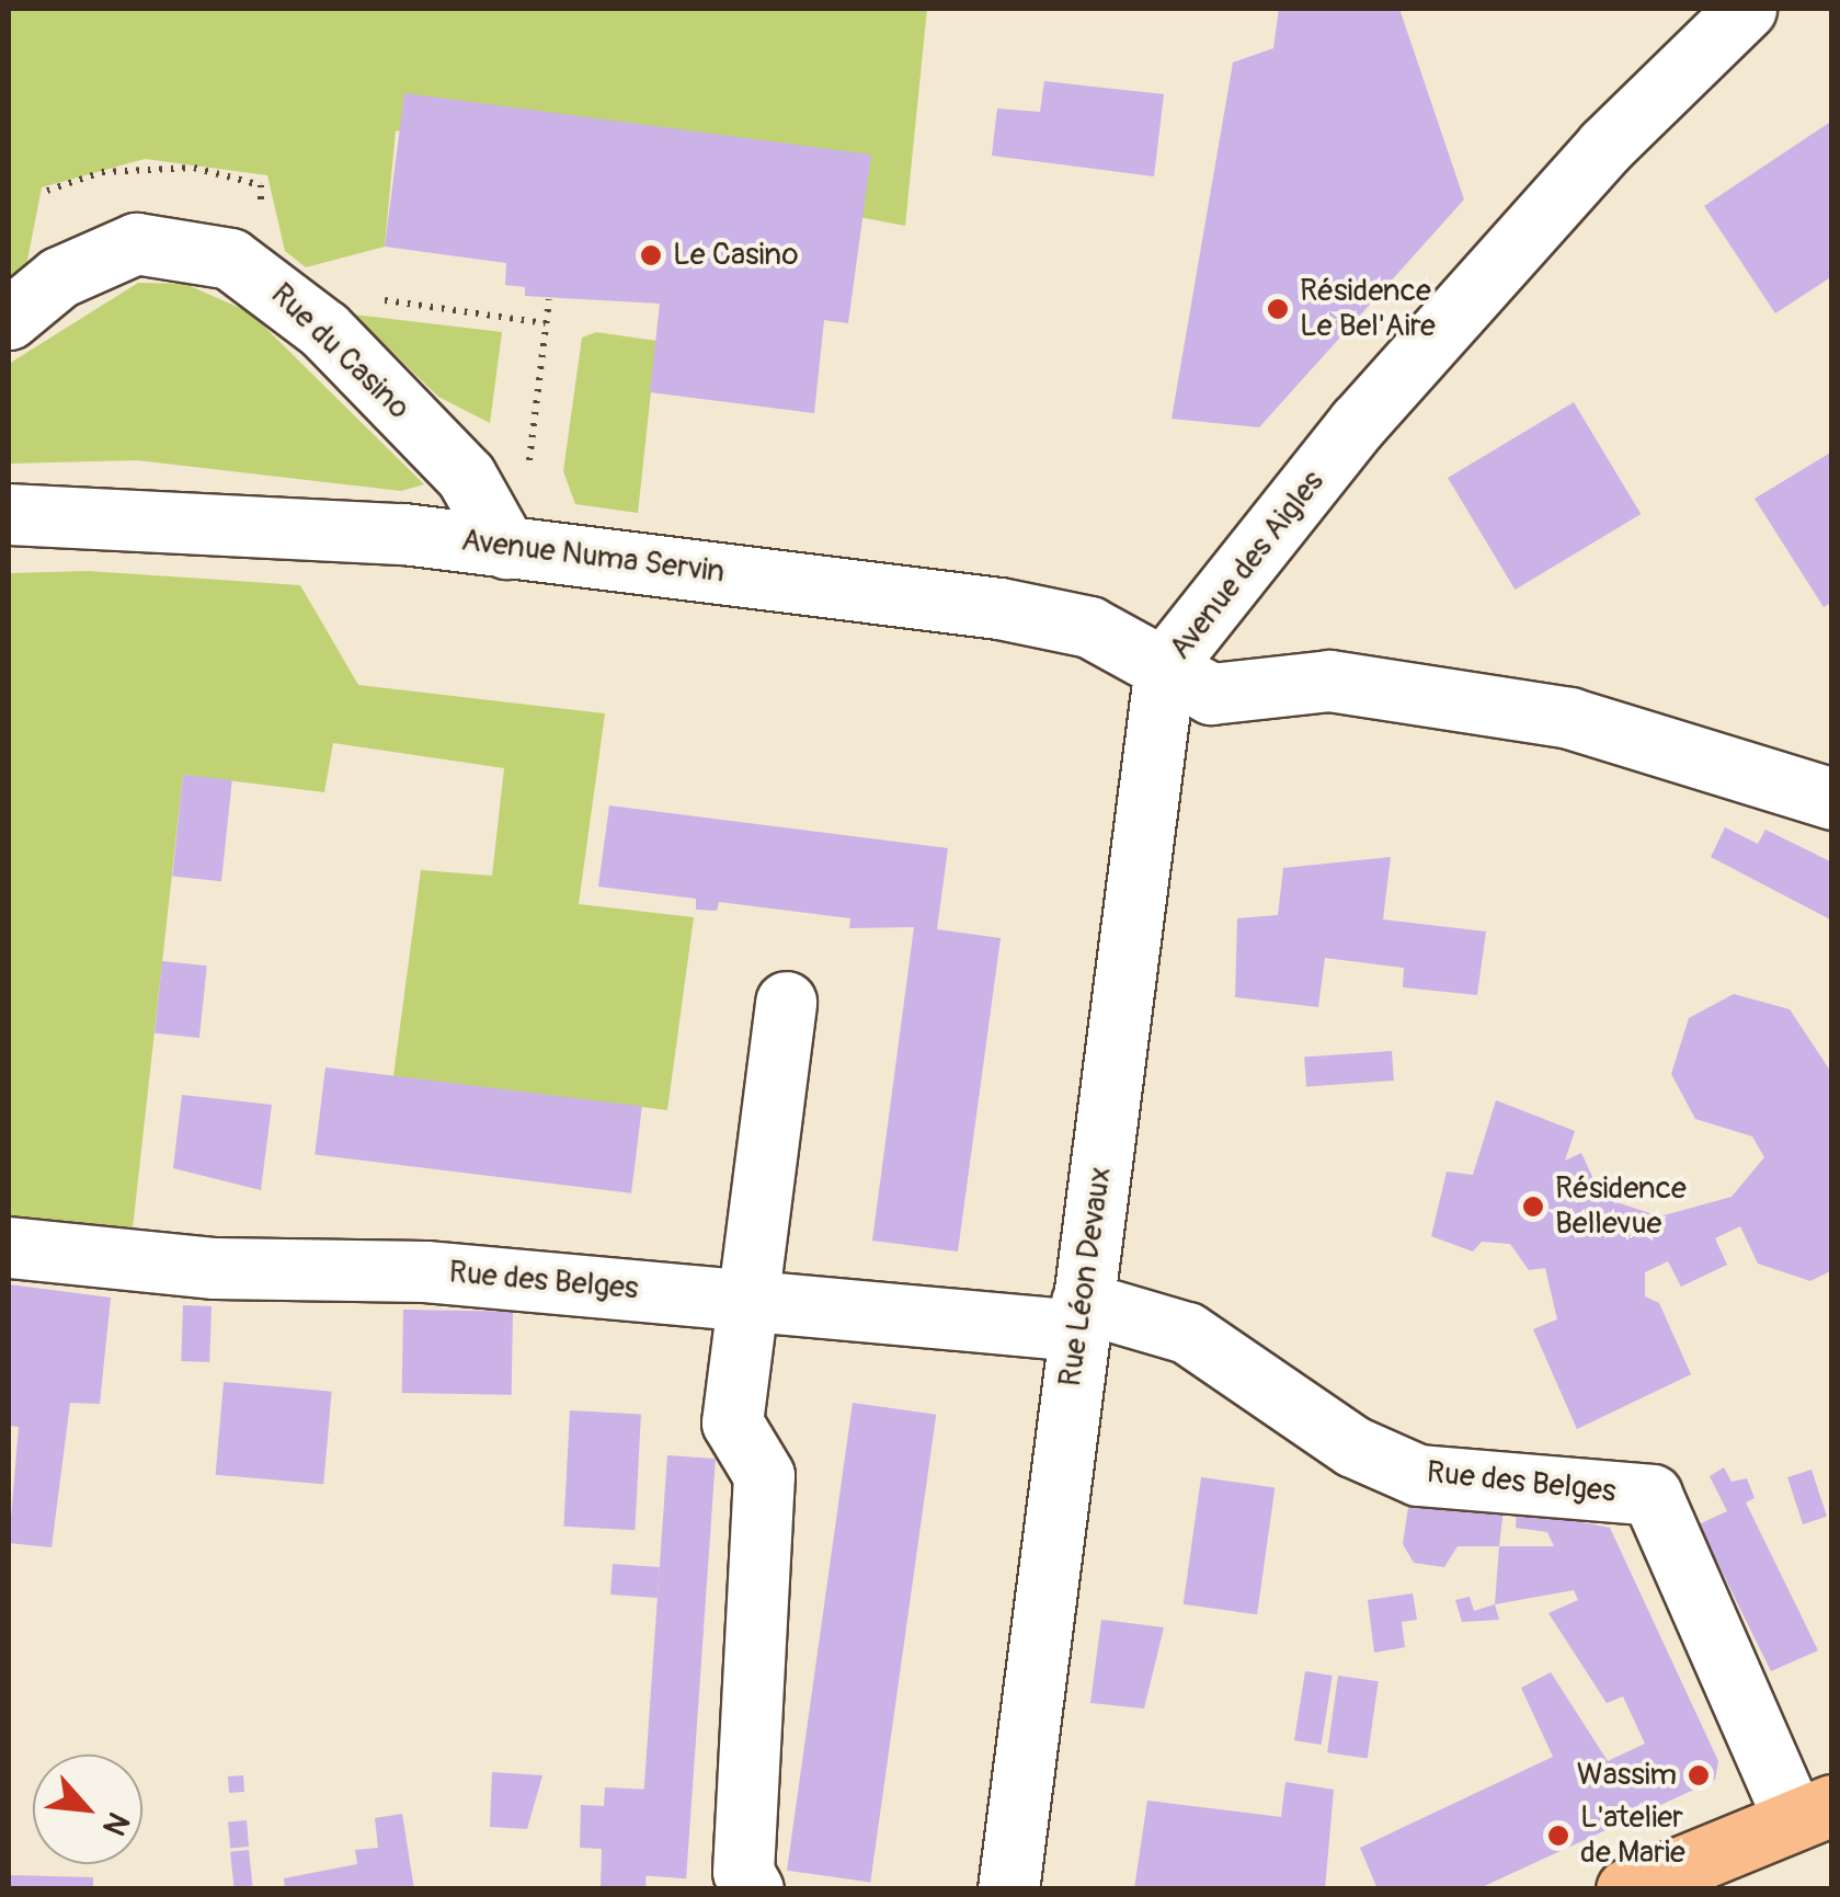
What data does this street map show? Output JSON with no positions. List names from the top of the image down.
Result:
{
  "streets": {
    "street": [
      "Rue du Casino",
      "Avenue Numa Servin",
      "Avenue des Aigles",
      "Rue Léon Devaux",
      "Rue des Belges"
    ]
  },
  "crossings": [
    ["Rue du Casino", "Avenue Numa Servin"],
    ["Avenue Numa Servin", "Avenue des Aigles"],
    ["Avenue Numa Servin", "Rue Léon Devaux"],
    ["Avenue des Aigles", "Rue Léon Devaux"],
    ["Rue Léon Devaux", "Rue des Belges"]
  ],
  "places": [
    "Le Casino",
    "Résidence Le Bel'Aire",
    "Résidence Bellevue",
    "Wassim",
    "L'atelier de Marie"
  ],
  "north": "bottom right"
}
